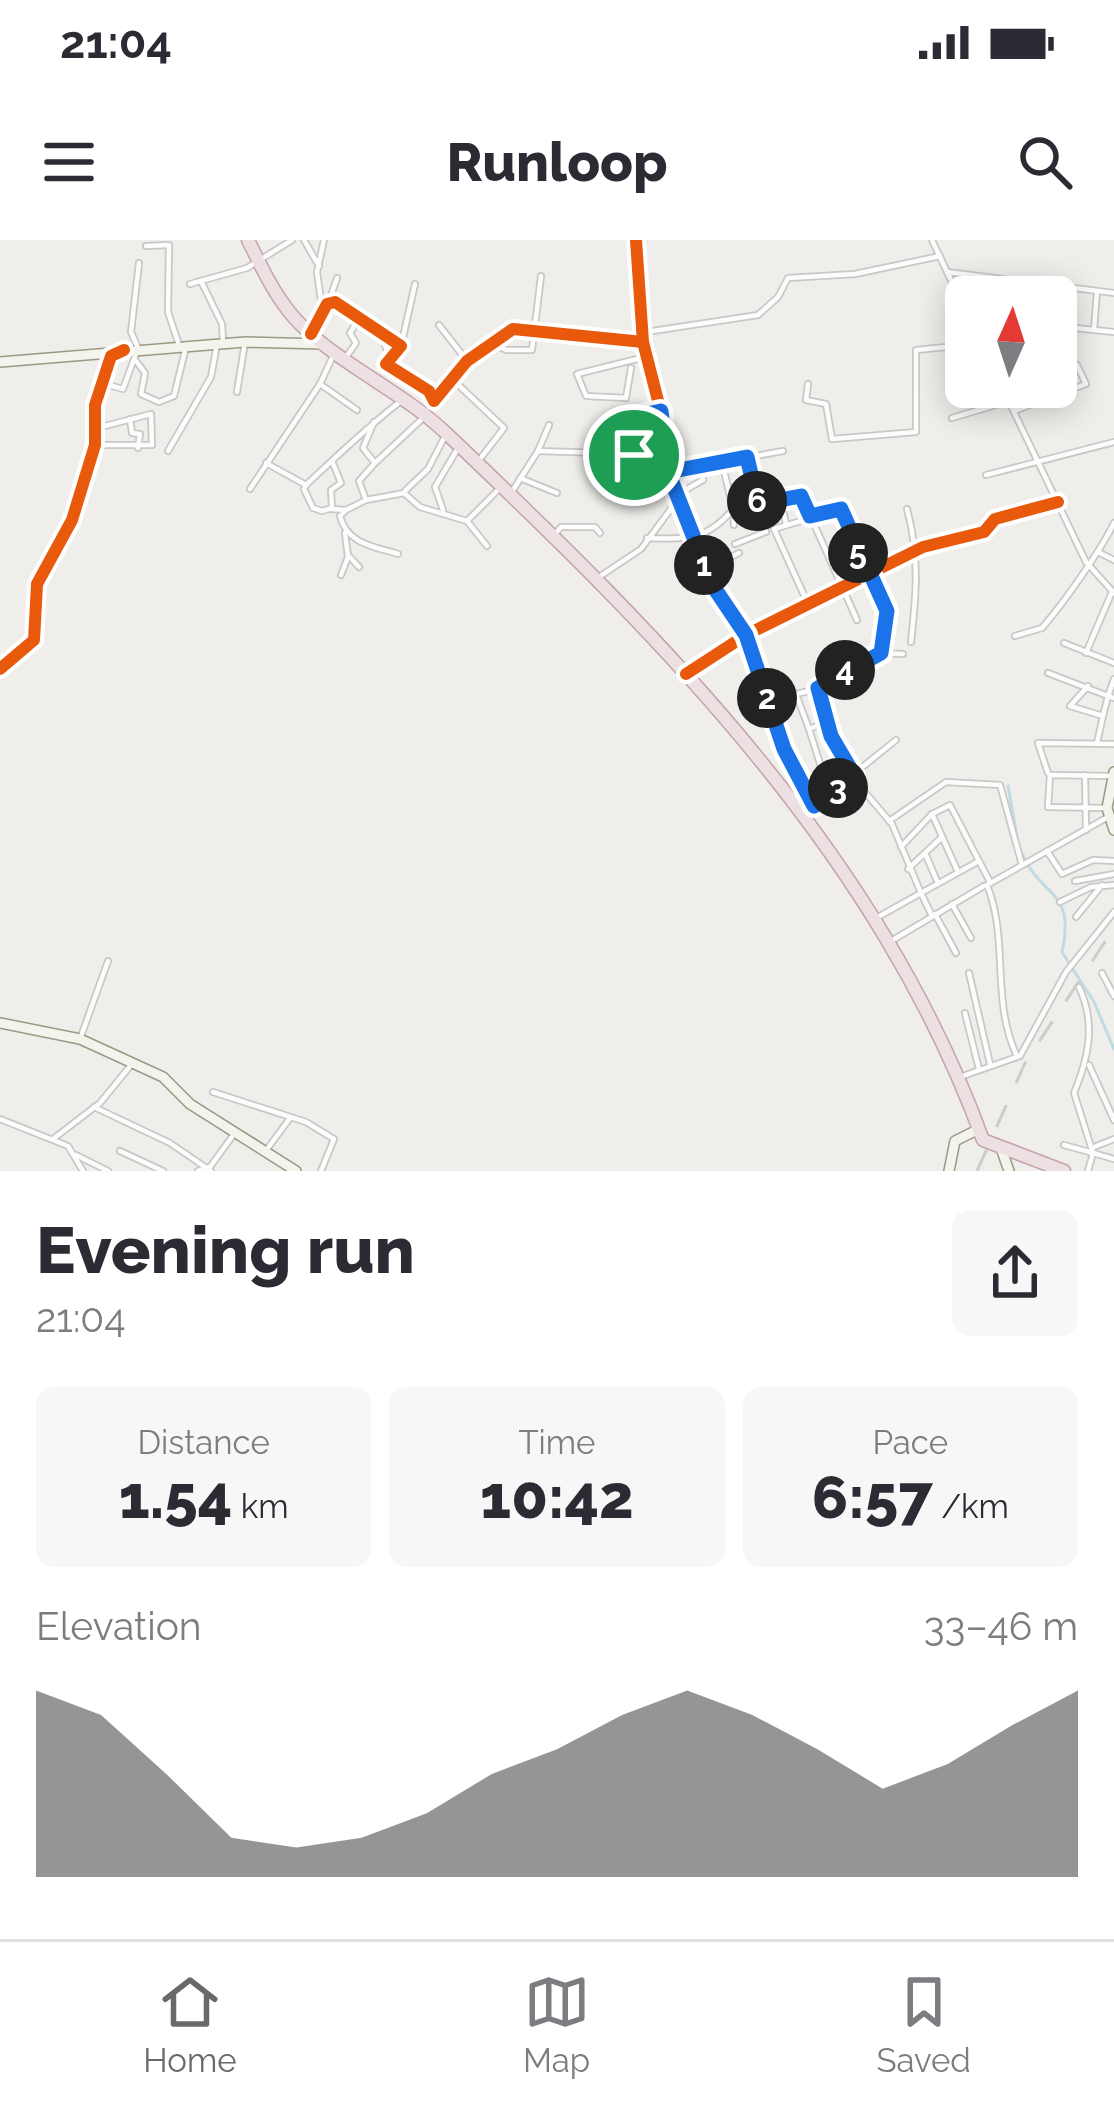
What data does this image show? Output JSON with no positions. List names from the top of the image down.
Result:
{
  "north": "top",
  "page": {
    "status": "21:04",
    "header": "Runloop",
    "pins": [
      "6",
      "5",
      "1",
      "4",
      "2",
      "3"
    ],
    "heading": ["Evening run", "21:04"],
    "stats": [
      ["Distance", "1.54 km"],
      ["Time", "10:42"],
      ["Pace", "6:57 /km"]
    ],
    "chart": ["Elevation", "33–46 m"],
    "tabs": ["Home", "Map", "Saved"]
  }
}
